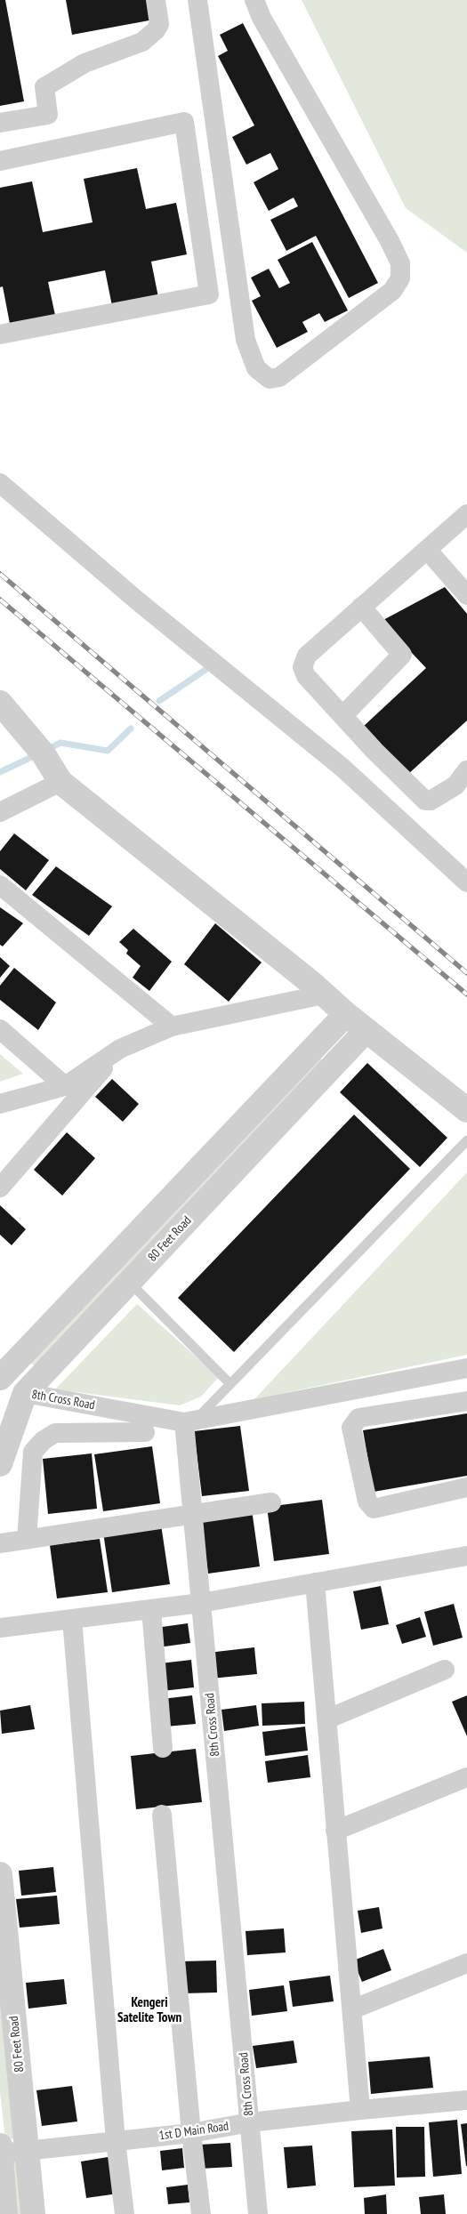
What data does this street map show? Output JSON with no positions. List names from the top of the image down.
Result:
{
  "streets": {
    "street": ["80 Feet Road", "8th Cross Road", "1st D Main Road"]
  },
  "crossings": [
    ["80 Feet Road", "8th Cross Road"],
    ["80 Feet Road", "1st D Main Road"],
    ["8th Cross Road", "1st D Main Road"]
  ],
  "districts": ["Kengeri Satelite Town"]
}
